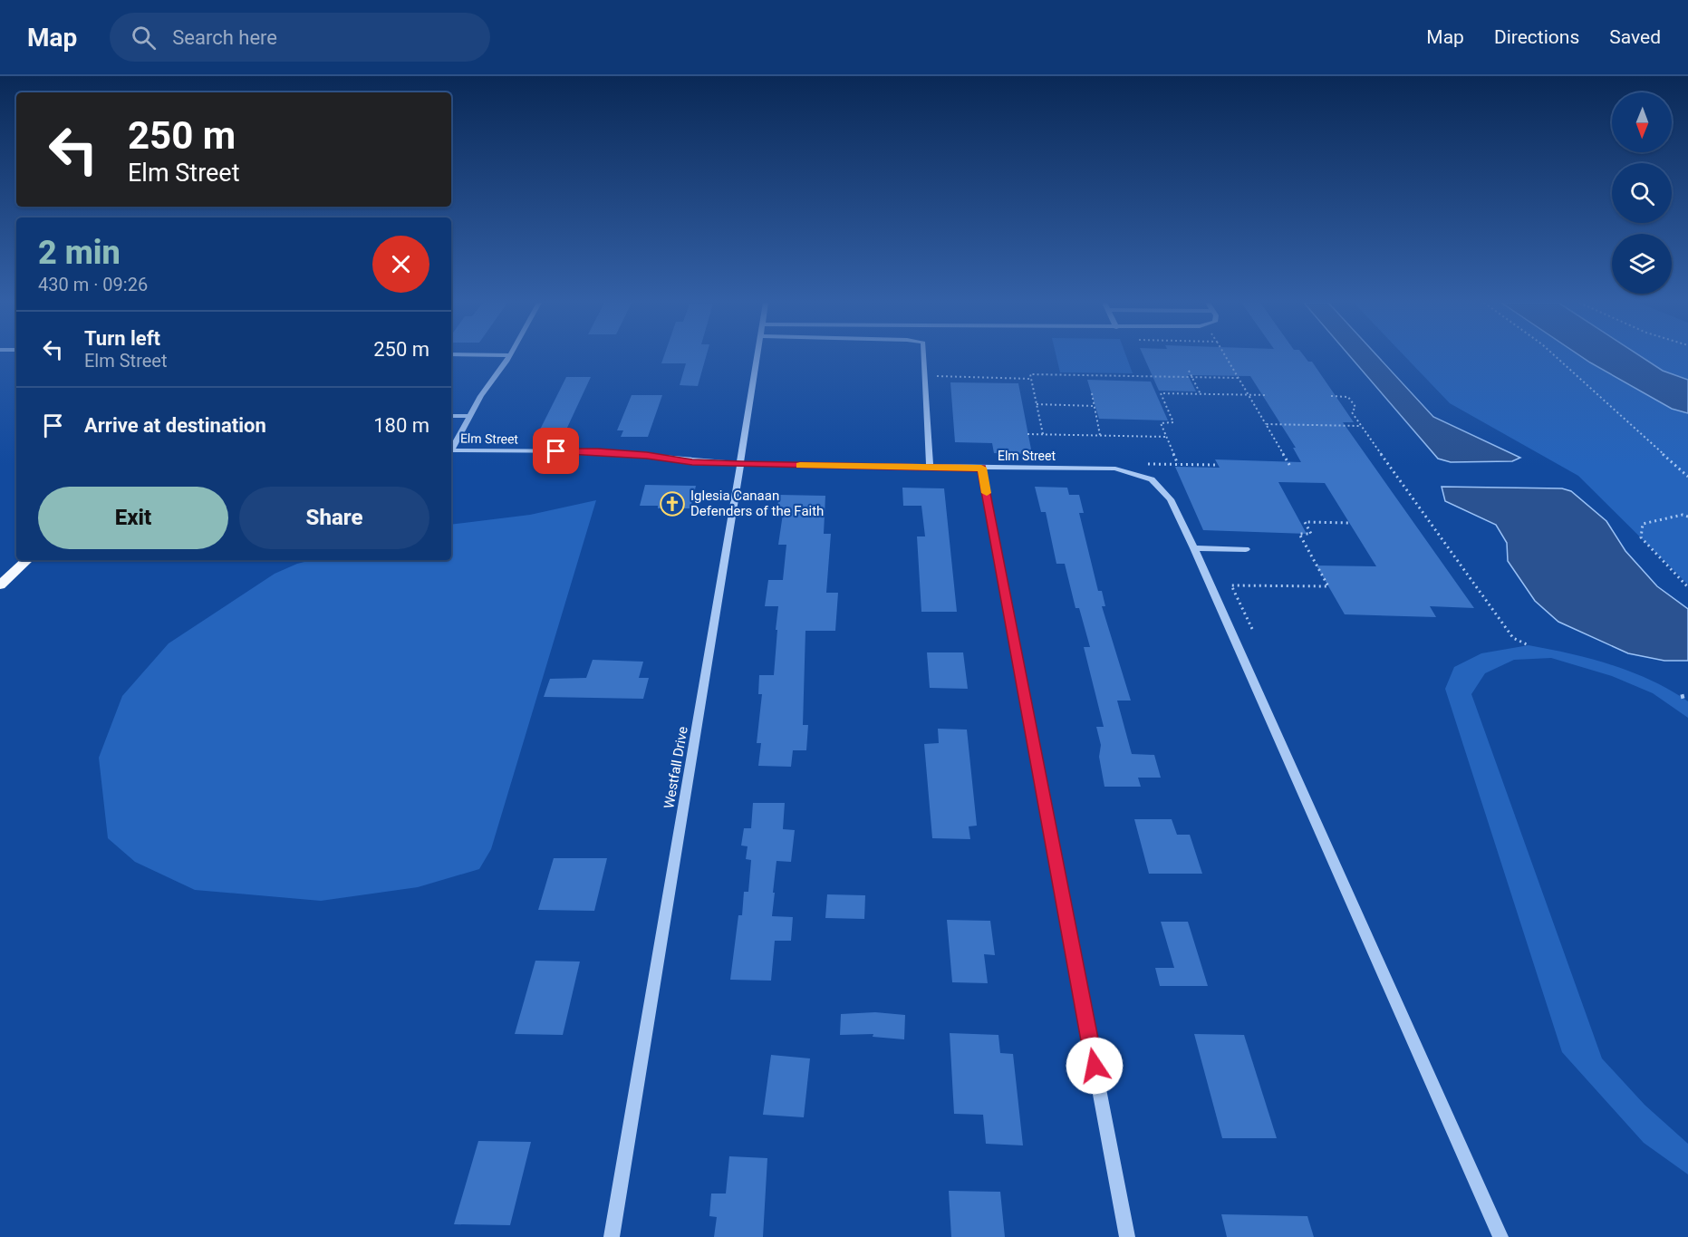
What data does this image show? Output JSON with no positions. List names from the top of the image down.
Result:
{
  "streets": {
    "street": ["Elm Street", "Westfall Drive"]
  },
  "crossings": [
    ["Elm Street", "Westfall Drive"]
  ],
  "places": {
    "church": ["Iglesia Canaan Defenders of the Faith"]
  },
  "north": "bottom",
  "page": {
    "header": "Map",
    "search": "Search here",
    "nav": ["Map", "Directions", "Saved"],
    "turn": ["250 m", "Elm Street"],
    "heading": ["2 min", "430 m · 09:26"],
    "list": [
      {
        "name": "Turn left",
        "note": "Elm Street",
        "value": "250 m"
      },
      {
        "name": "Arrive at destination",
        "value": "180 m"
      }
    ],
    "buttons": ["Exit", "Share"]
  }
}
